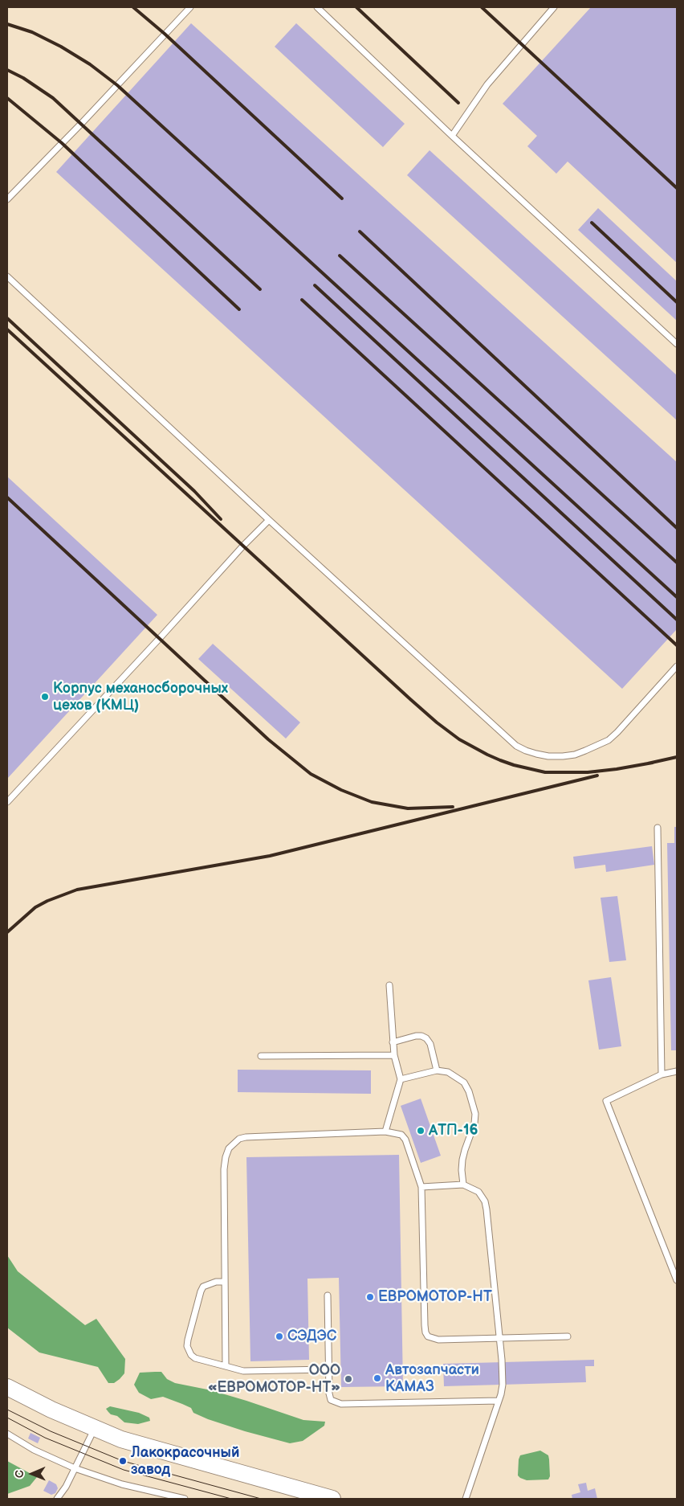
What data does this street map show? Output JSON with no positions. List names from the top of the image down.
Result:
{
  "places": [
    "Корпус механосборочных цехов (КМЦ)",
    "АТП-16",
    "ЕВРОМОТОР-НТ",
    "СЭДЭС",
    "Автозапчасти КАМАЗ",
    "ООО «ЕВРОМОТОР-НТ»",
    "Лакокрасочный завод"
  ],
  "north": "left"
}
